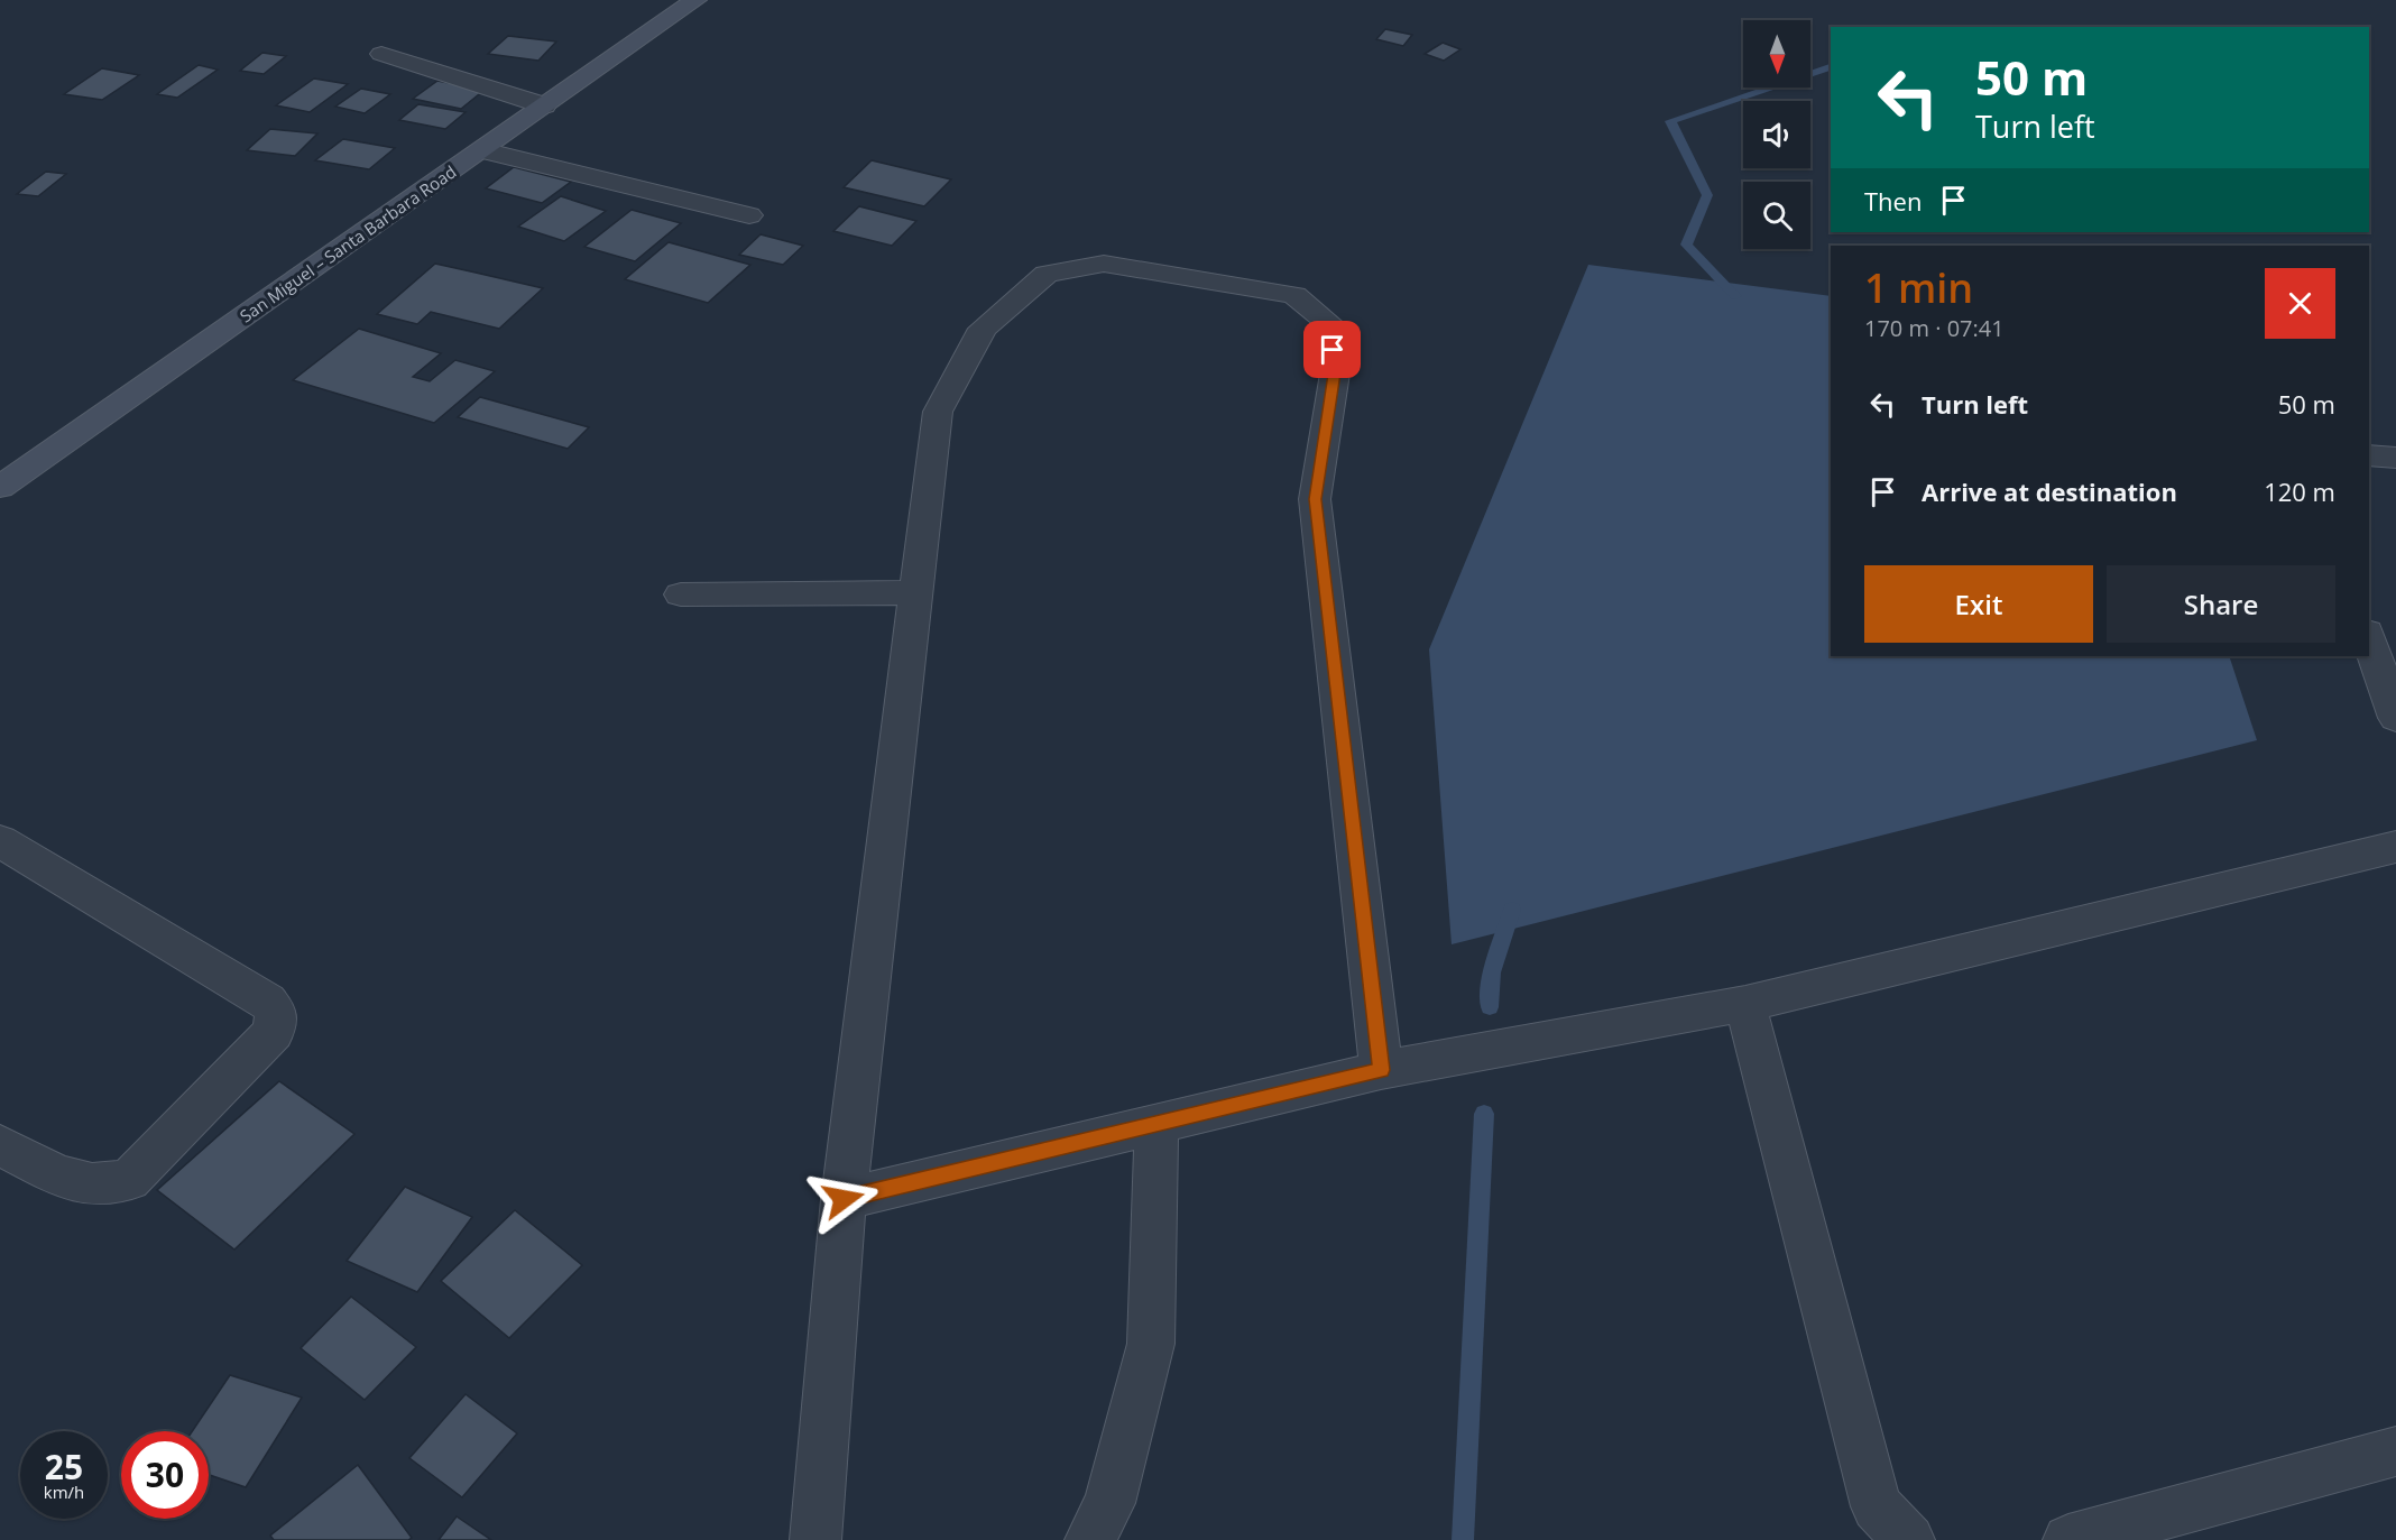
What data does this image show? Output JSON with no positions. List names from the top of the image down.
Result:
{
  "streets": {
    "main road": ["San Miguel – Santa Barbara Road"]
  },
  "north": "bottom",
  "page": {
    "turn": ["50 m", "Turn left"],
    "then": "Then",
    "heading": ["1 min", "170 m · 07:41"],
    "list": [
      {
        "name": "Turn left",
        "value": "50 m"
      },
      {
        "name": "Arrive at destination",
        "value": "120 m"
      }
    ],
    "buttons": ["Exit", "Share"],
    "speed": "25 km/h",
    "limit": "30"
  }
}
